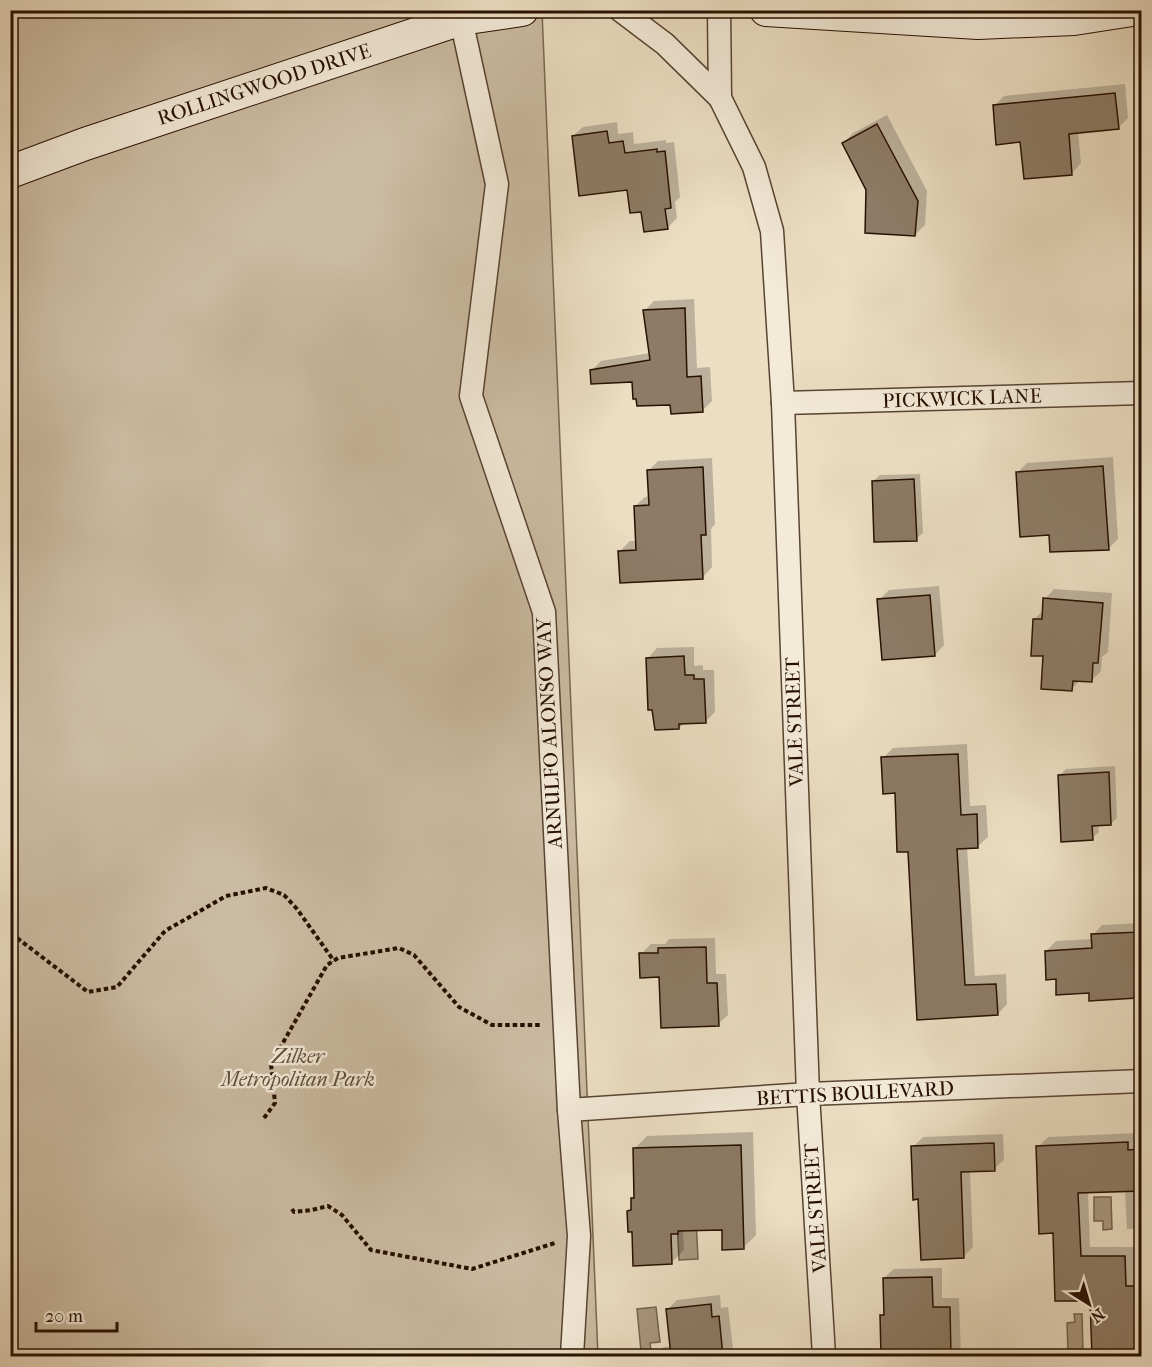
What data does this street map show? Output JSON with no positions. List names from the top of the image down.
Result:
{
  "streets": {
    "street": [
      "ROLLINGWOOD DRIVE",
      "PICKWICK LANE",
      "VALE STREET",
      "ARNULFO ALONSO WAY",
      "BETTIS BOULEVARD"
    ]
  },
  "crossings": [
    ["ROLLINGWOOD DRIVE", "ARNULFO ALONSO WAY"],
    ["PICKWICK LANE", "VALE STREET"],
    ["VALE STREET", "BETTIS BOULEVARD"],
    ["ARNULFO ALONSO WAY", "BETTIS BOULEVARD"]
  ],
  "parks": ["Zilker Metropolitan Park"],
  "scale_bar": "20 m",
  "north": "bottom right"
}
